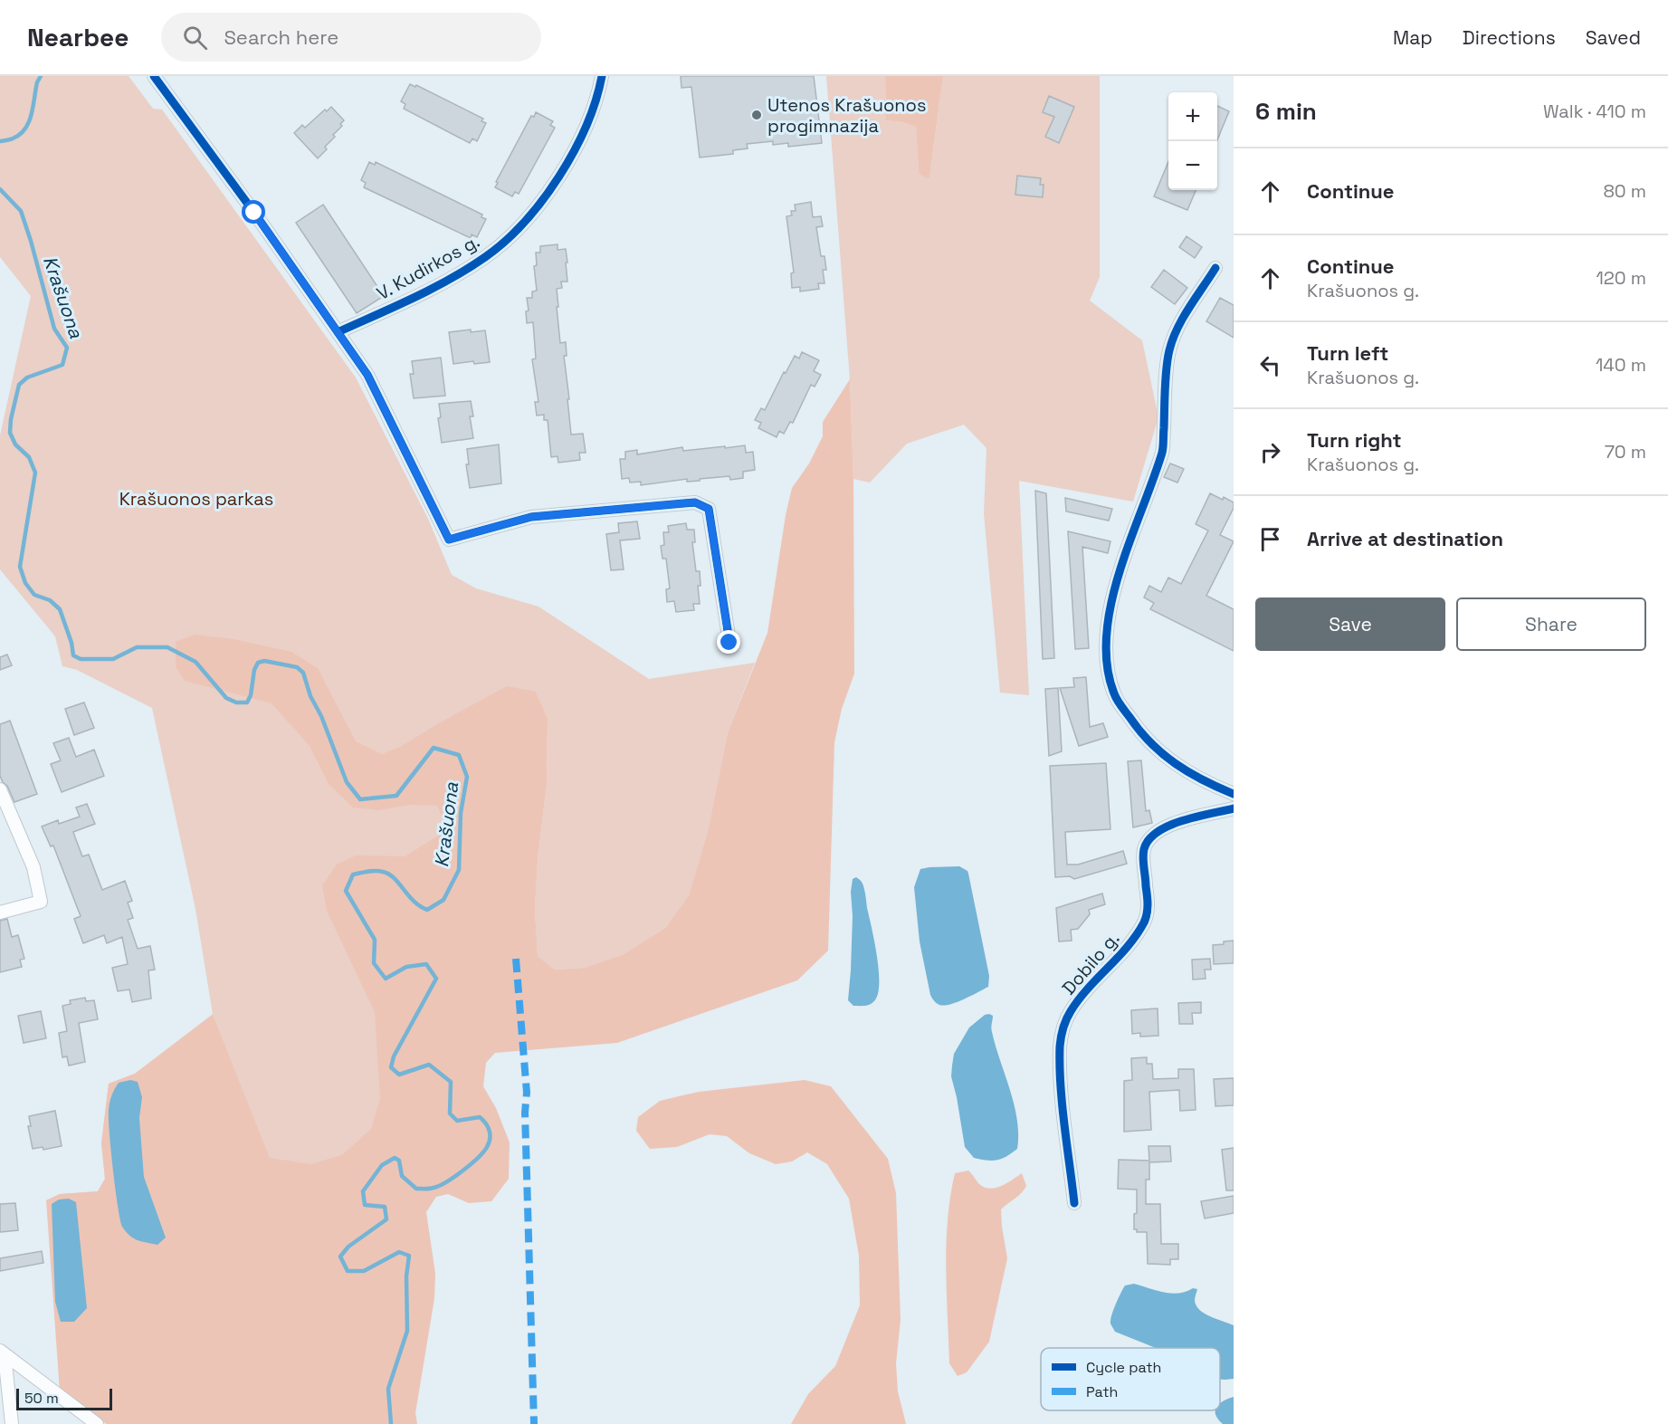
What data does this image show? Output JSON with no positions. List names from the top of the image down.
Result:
{
  "streets": {
    "street": ["V. Kudirkos g.", "Dobilo g."]
  },
  "water": ["Krašuona"],
  "parks": ["Krašuonos parkas"],
  "places": ["Utenos Krašuonos progimnazija"],
  "legend": ["Cycle path", "Path"],
  "scale_bar": "50 m",
  "page": {
    "header": "Nearbee",
    "search": "Search here",
    "nav": ["Map", "Directions", "Saved"],
    "heading": ["6 min", "Walk · 410 m"],
    "map_buttons": ["+", "−"],
    "list": [
      ["Continue", "80 m"],
      ["Continue", "Krašuonos g.", "120 m"],
      ["Turn left", "Krašuonos g.", "140 m"],
      ["Turn right", "Krašuonos g.", "70 m"],
      "Arrive at destination"
    ],
    "buttons": ["Save", "Share"],
    "scale": "50 m"
  }
}
